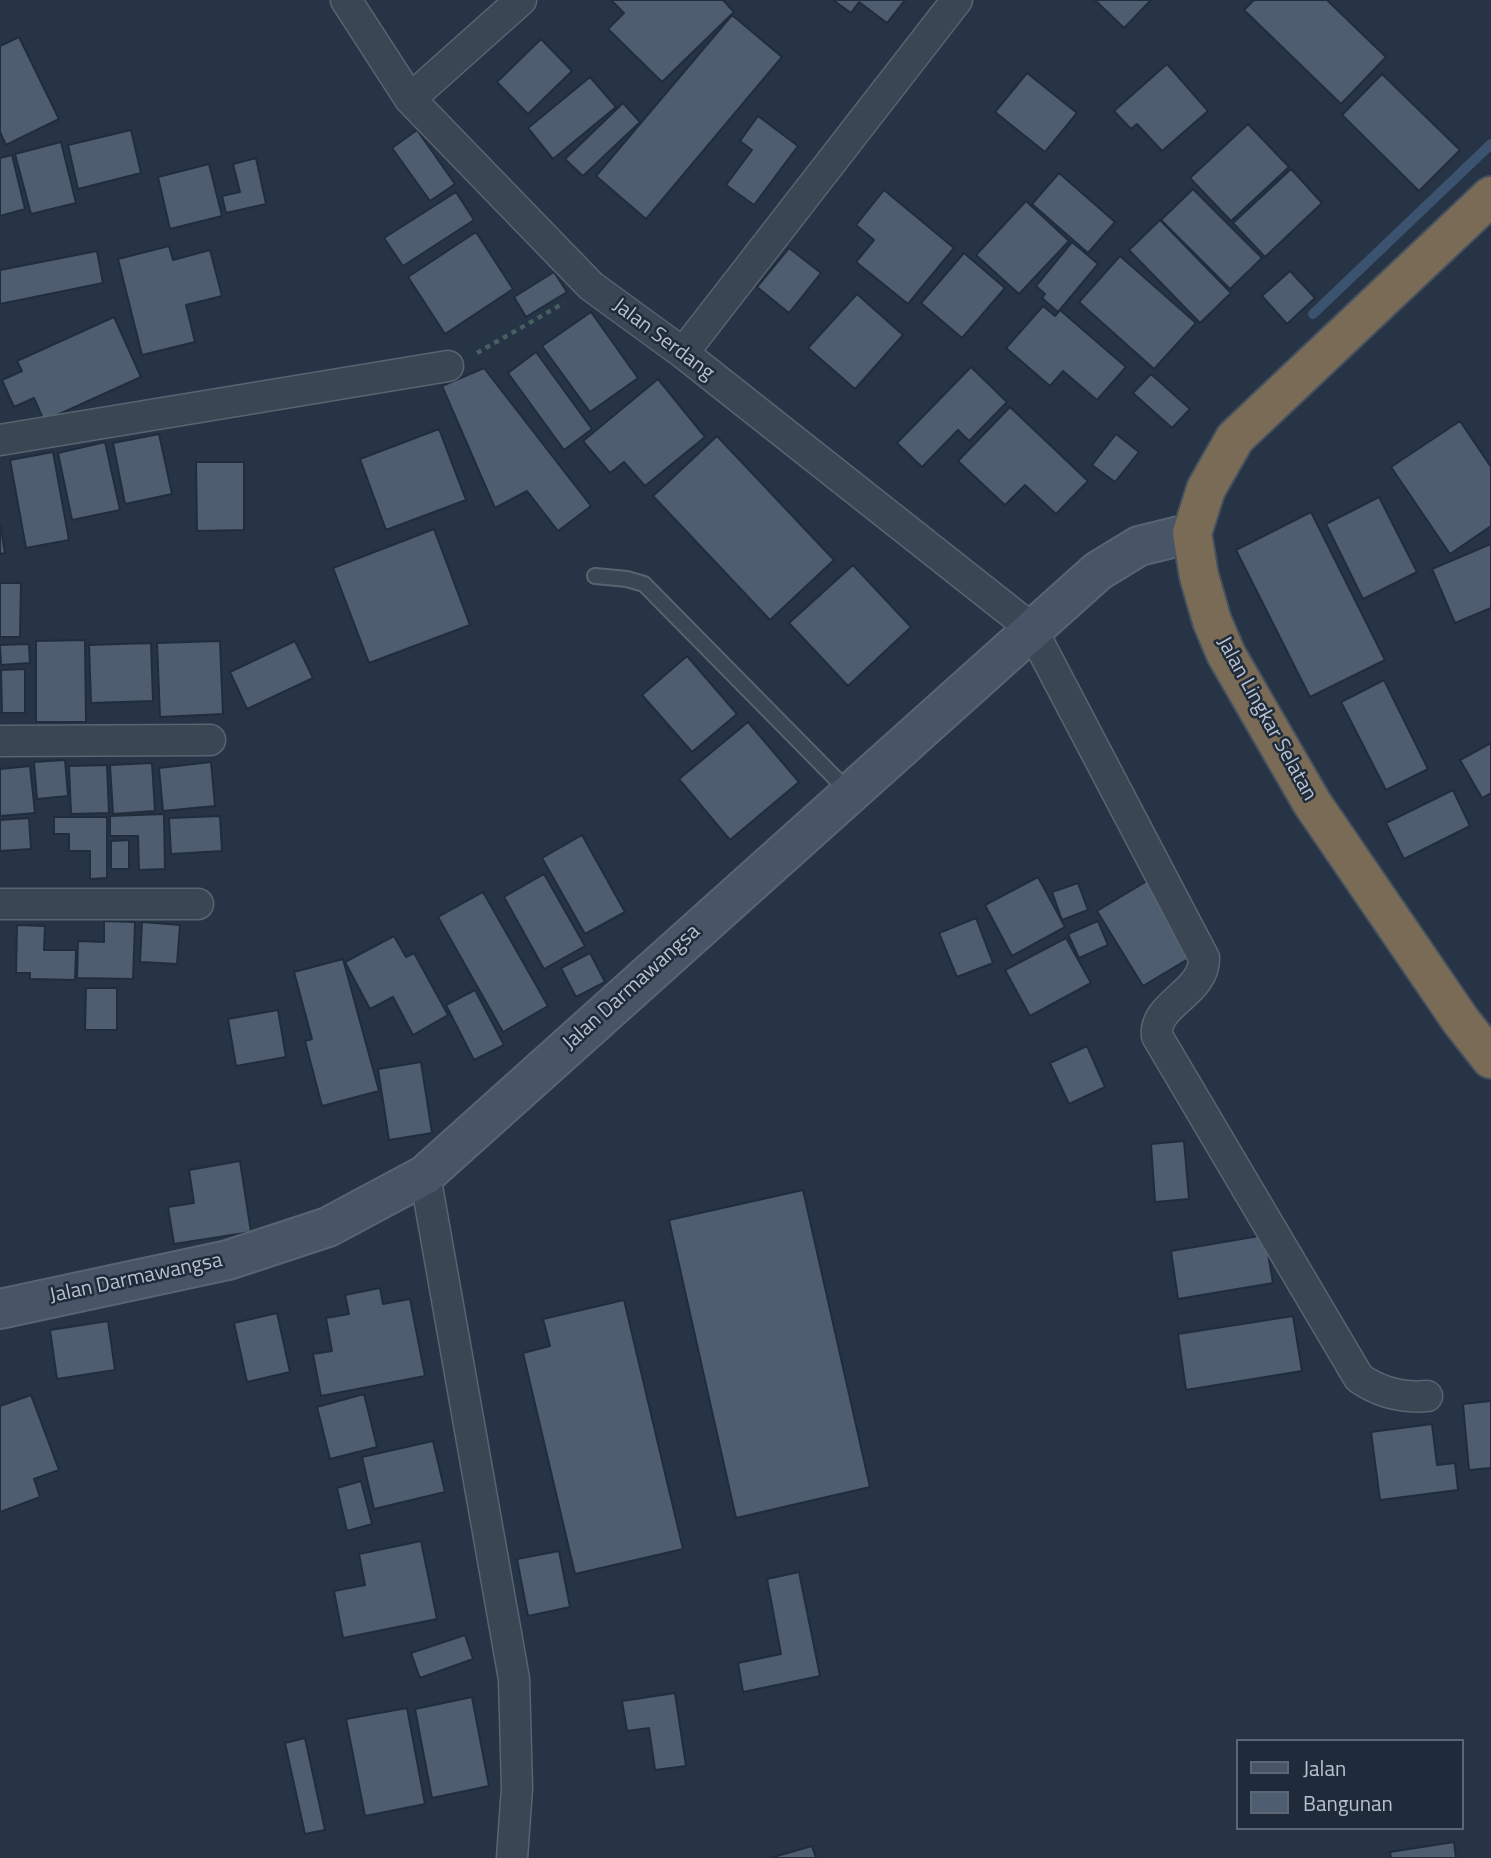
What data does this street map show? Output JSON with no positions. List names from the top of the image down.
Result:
{
  "streets": {
    "highway": ["Jalan Lingkar Selatan"],
    "main road": ["Jalan Darmawangsa"],
    "street": ["Jalan Serdang"]
  },
  "crossings": [
    ["Jalan Serdang", "Jalan Darmawangsa"],
    ["Jalan Lingkar Selatan", "Jalan Darmawangsa"]
  ],
  "legend": ["Jalan", "Bangunan"]
}
